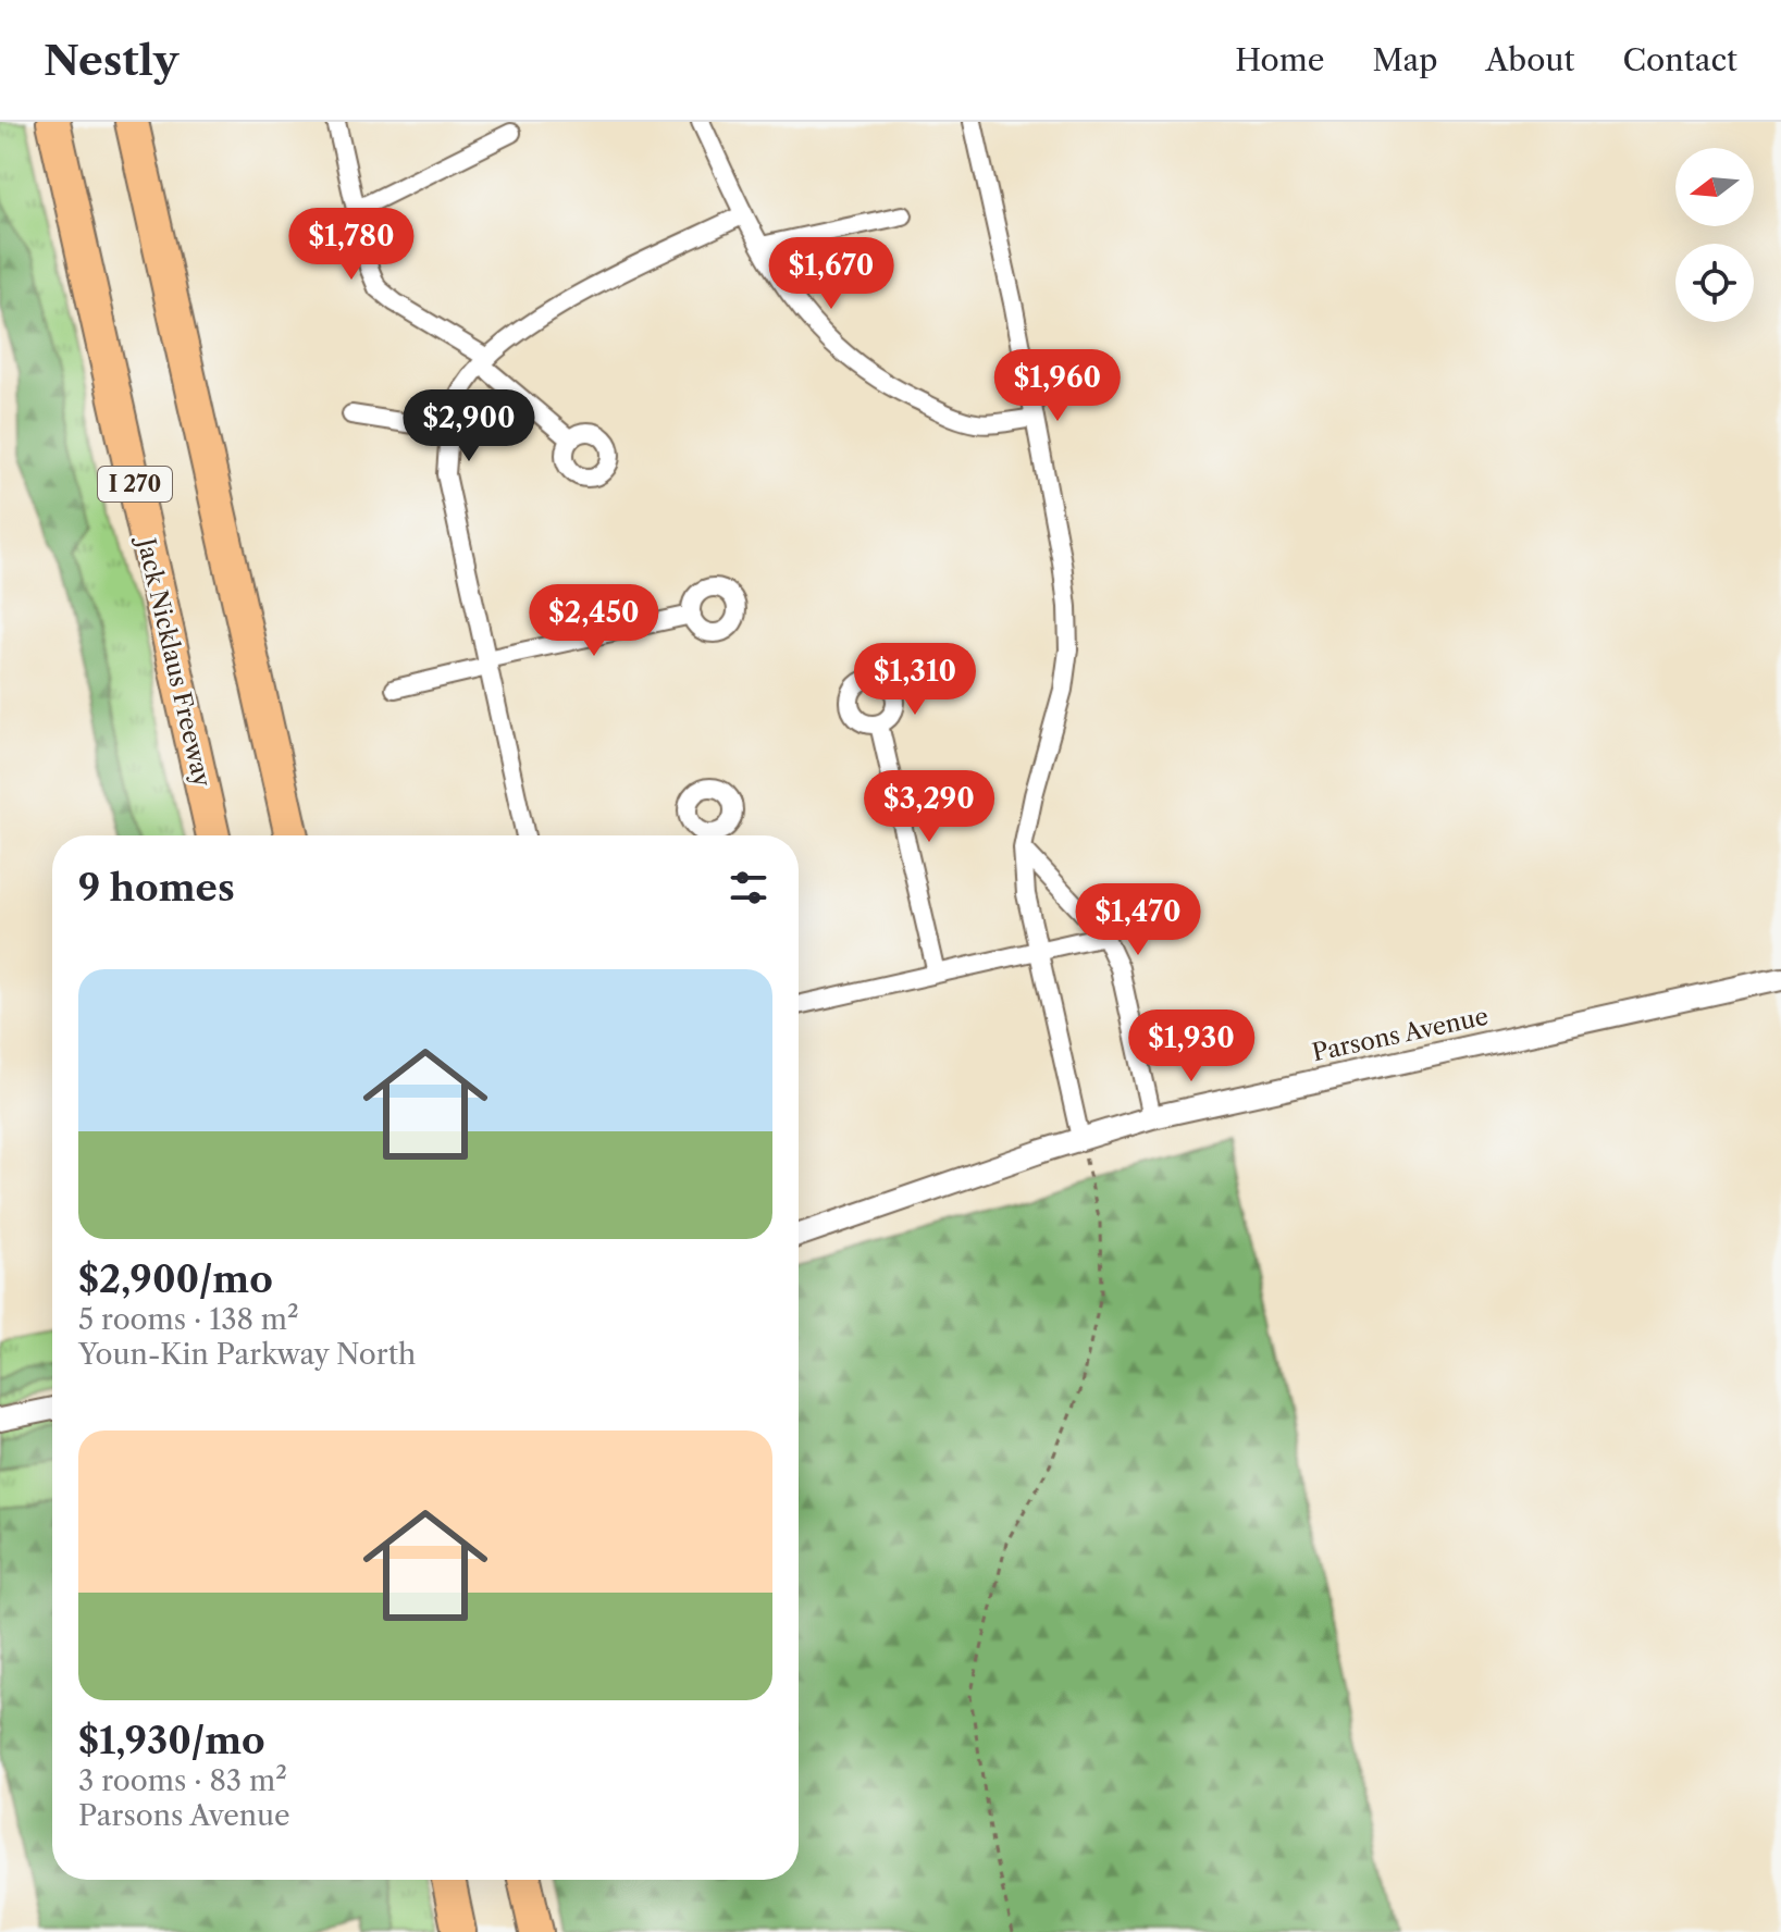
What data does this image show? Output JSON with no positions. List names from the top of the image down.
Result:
{
  "streets": {
    "highway": ["I 270", "Jack Nicklaus Freeway"],
    "street": ["Parsons Avenue"]
  },
  "north": "left",
  "page": {
    "header": "Nestly",
    "nav": [
      "Home",
      "Map",
      "About",
      "Contact"
    ],
    "price": [
      "$1,780",
      "$1,670",
      "$1,960",
      "$2,900",
      "$2,450",
      "$1,310",
      "$3,290",
      "$1,470",
      "$1,930"
    ],
    "heading": "9 homes",
    "list": [
      {
        "name": "$2,900/mo",
        "note": "5 rooms · 138 m² · Youn-Kin Parkway North"
      },
      {
        "name": "$1,930/mo",
        "note": "3 rooms · 83 m² · Parsons Avenue"
      }
    ]
  }
}
